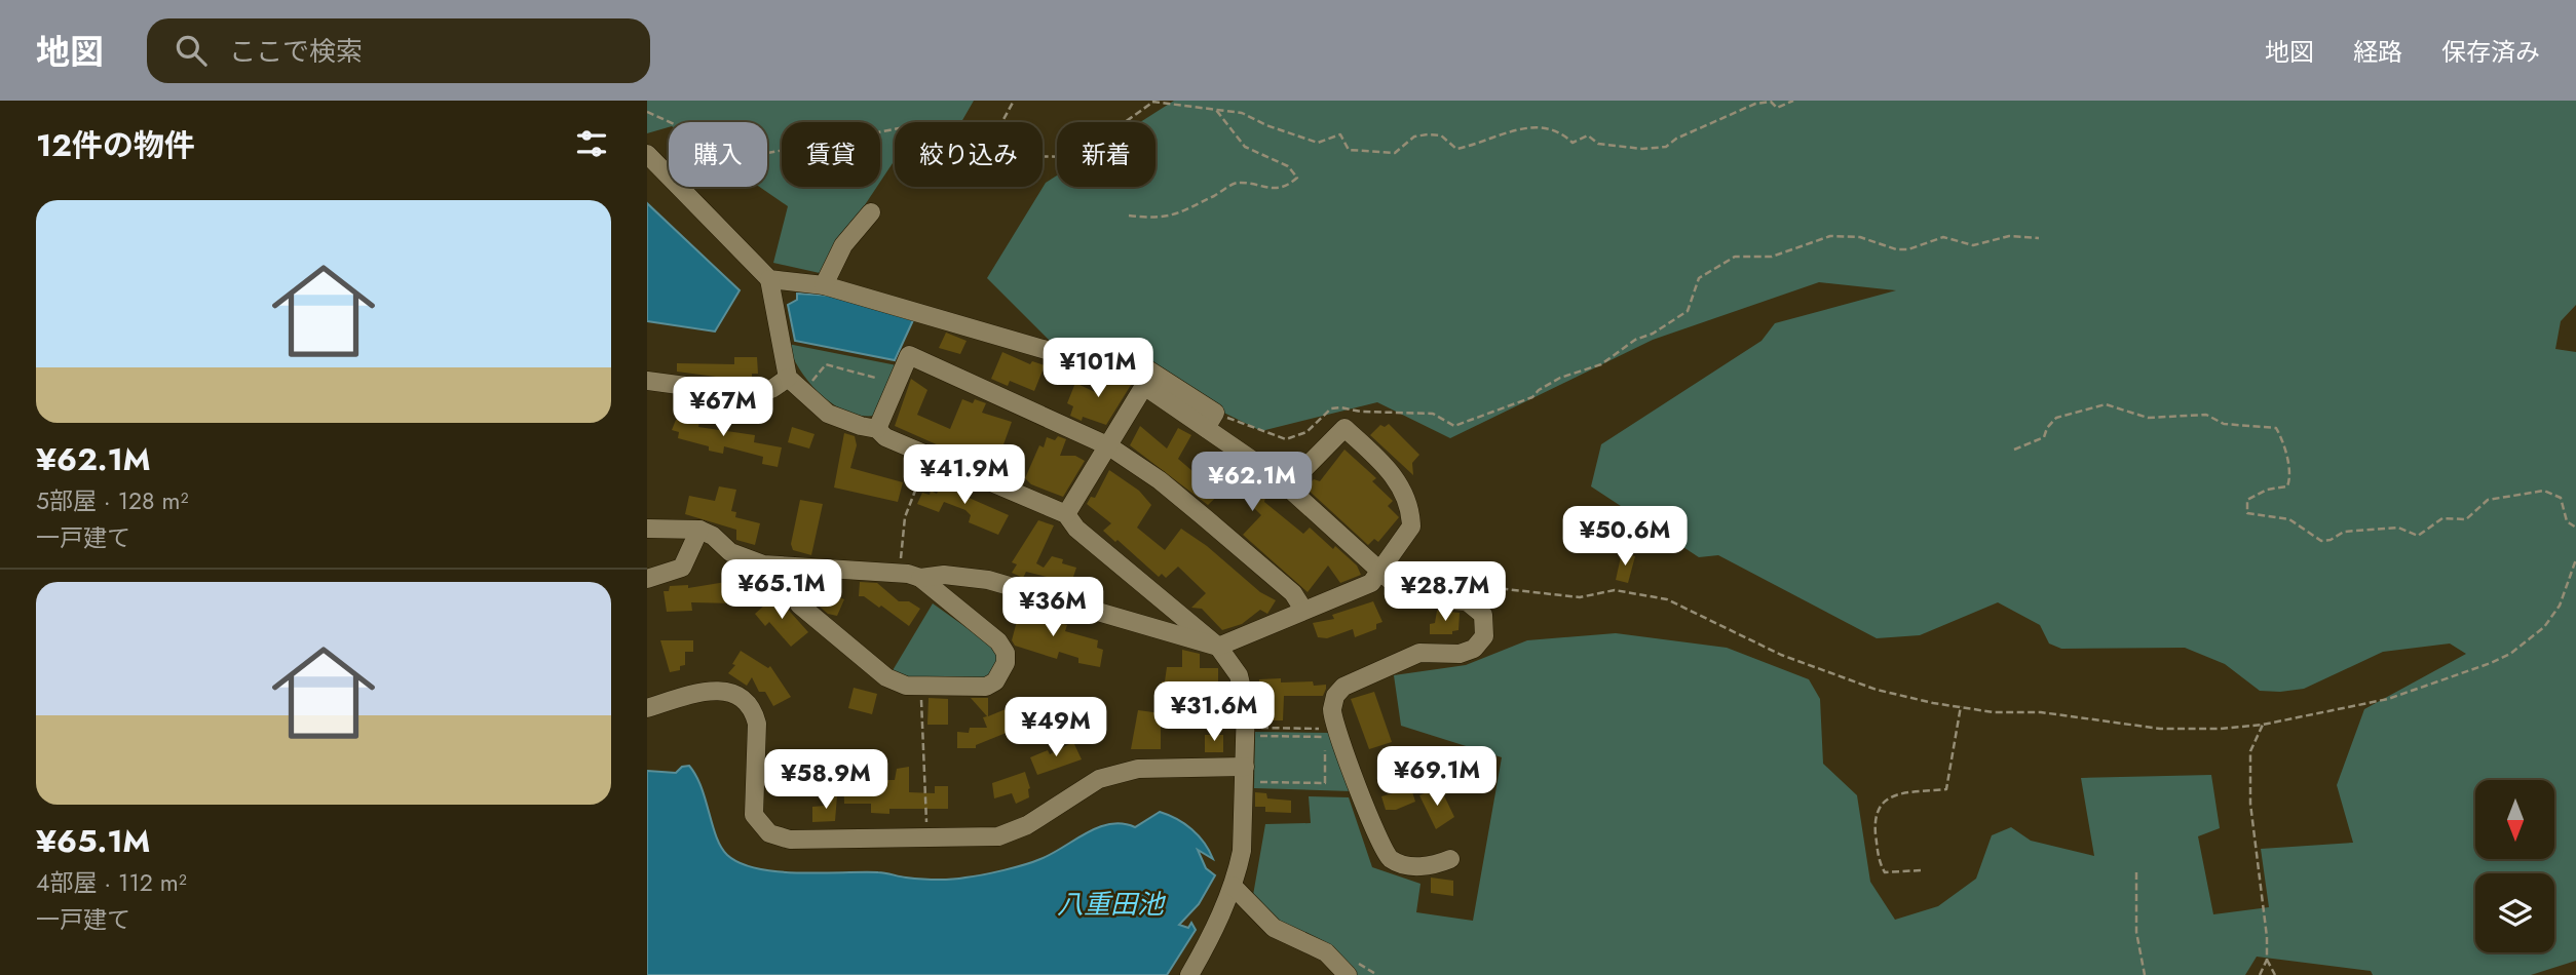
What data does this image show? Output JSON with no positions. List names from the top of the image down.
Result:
{
  "water": ["八重田池"],
  "north": "bottom",
  "page": {
    "header": "地図",
    "search": "ここで検索",
    "nav": ["地図", "経路", "保存済み"],
    "heading": "12件の物件",
    "chip": [
      "購入",
      "賃貸",
      "絞り込み",
      "新着"
    ],
    "list": [
      {
        "name": "¥62.1M",
        "note": "5部屋 · 128 m² · 一戸建て"
      },
      {
        "name": "¥65.1M",
        "note": "4部屋 · 112 m² · 一戸建て"
      }
    ],
    "price": [
      "¥101M",
      "¥67M",
      "¥41.9M",
      "¥62.1M",
      "¥50.6M",
      "¥65.1M",
      "¥28.7M",
      "¥36M",
      "¥31.6M",
      "¥49M",
      "¥69.1M",
      "¥58.9M"
    ]
  }
}
